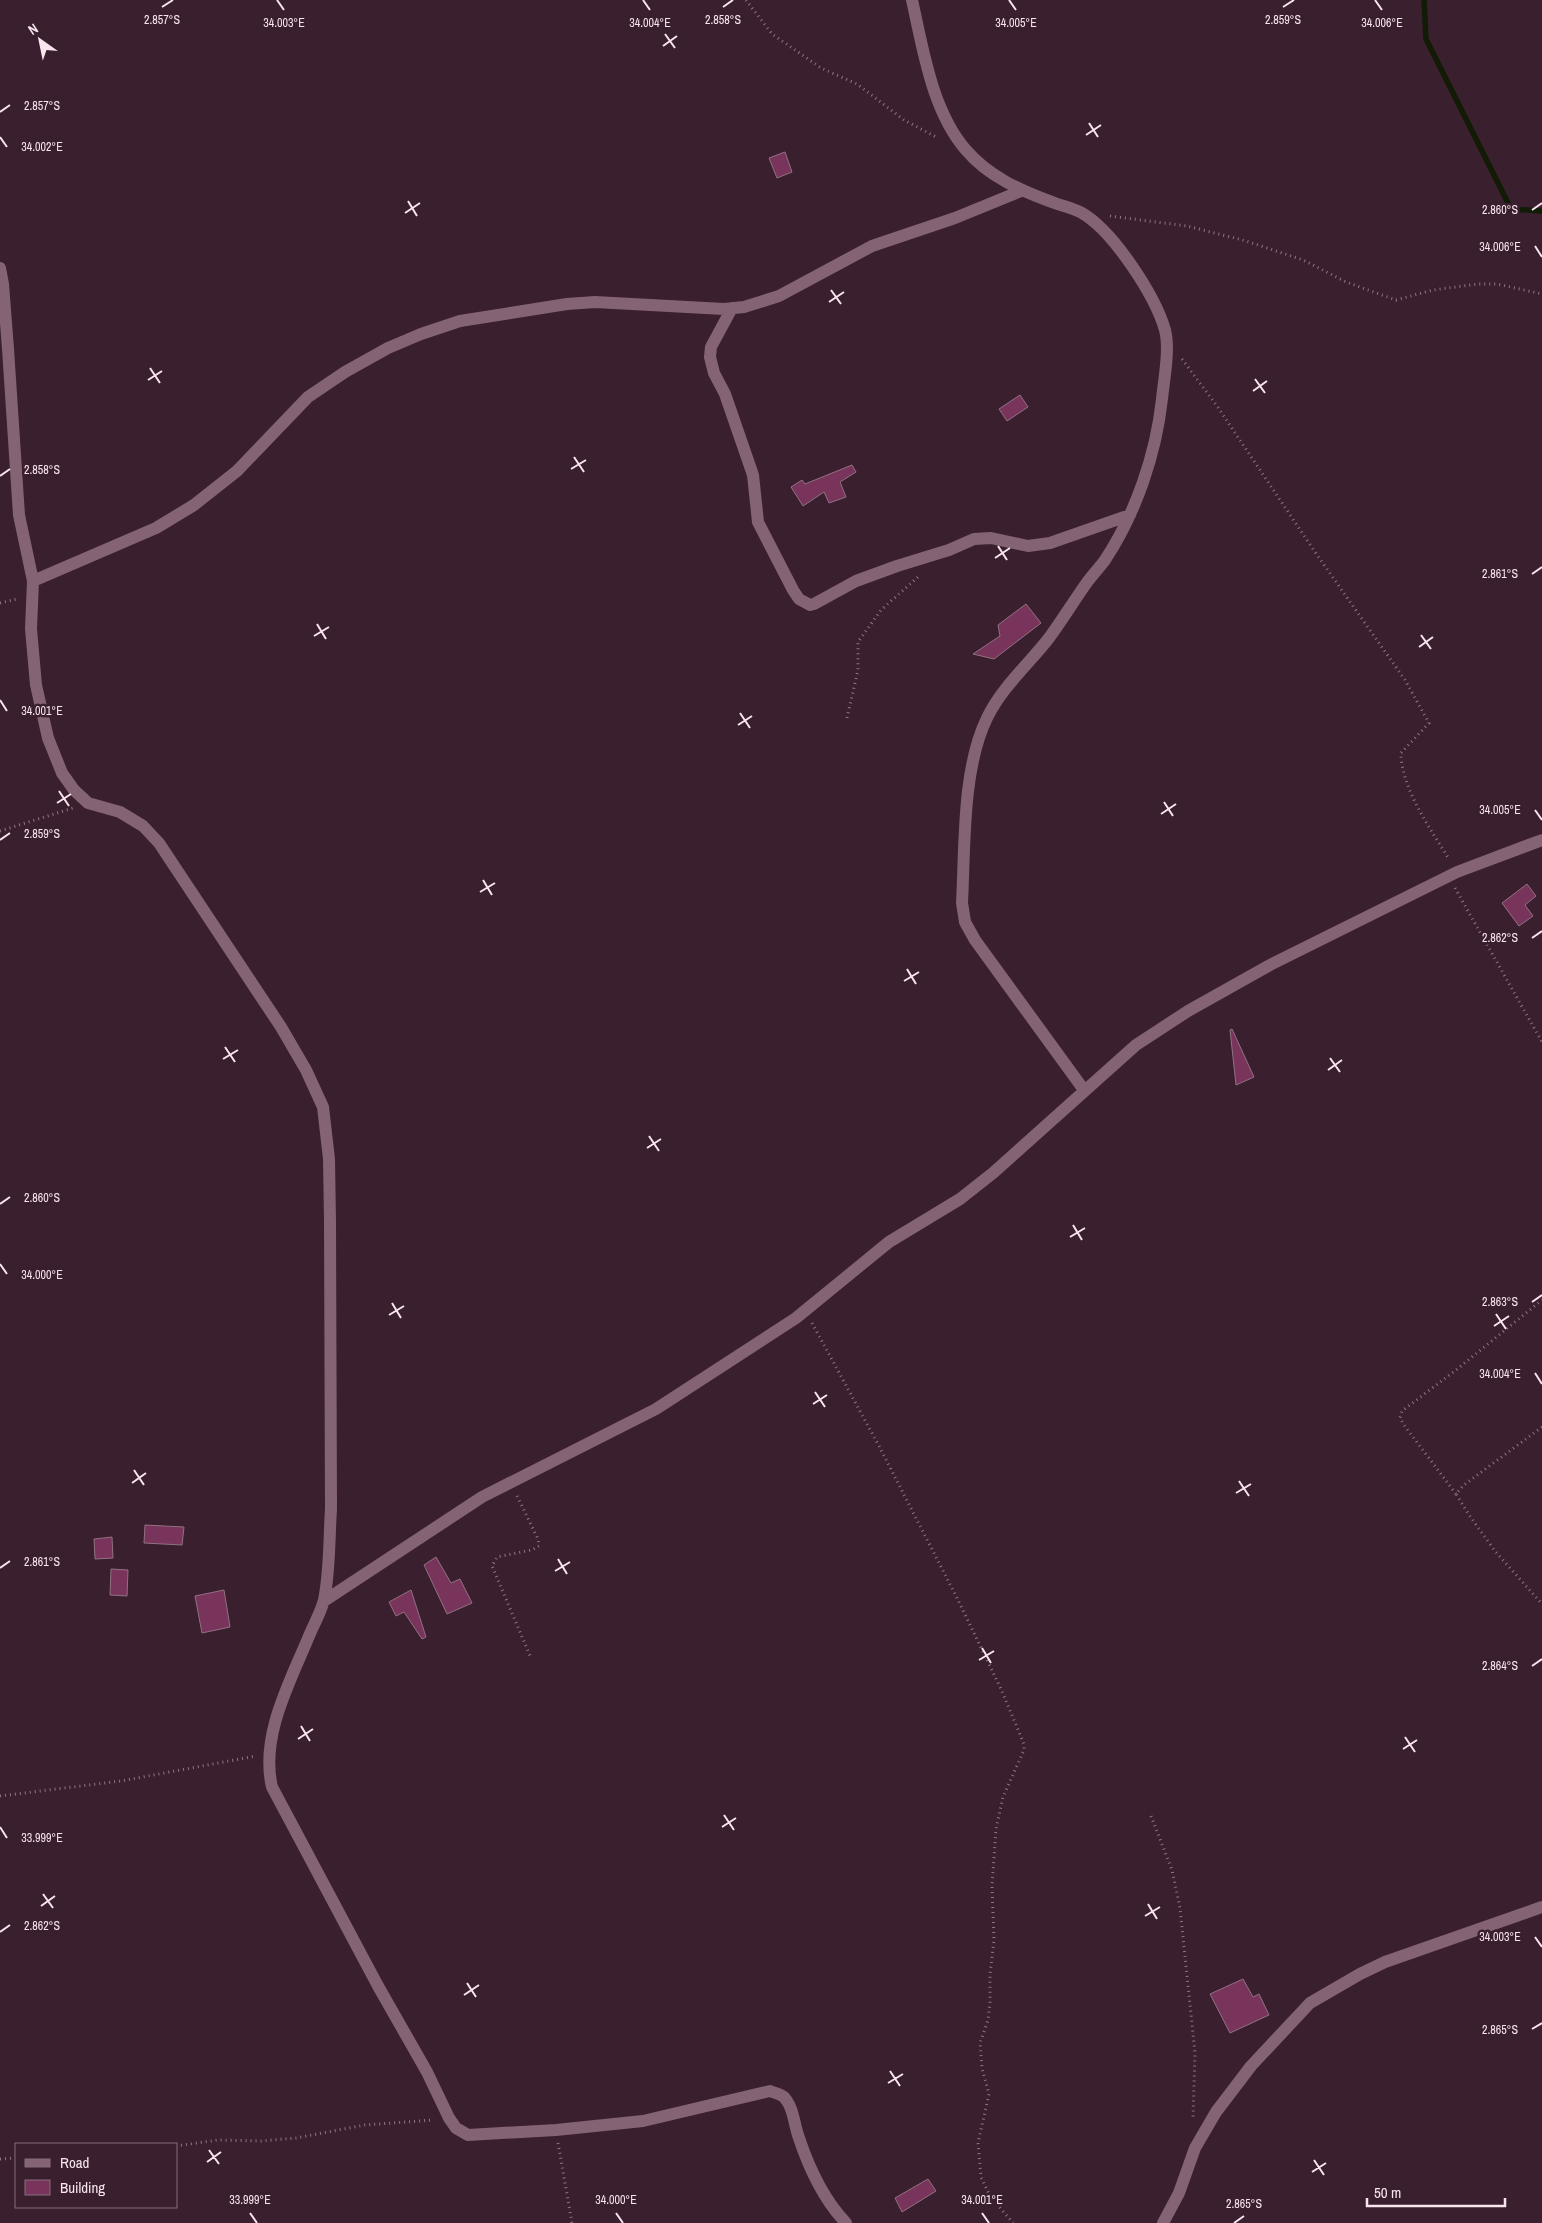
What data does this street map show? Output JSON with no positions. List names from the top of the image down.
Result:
{
  "legend": ["Road", "Building"],
  "scale_bar": "50 m",
  "north": "top left",
  "coordinates": [
    "2.857°S",
    "2.858°S",
    "2.859°S",
    "34.003°E",
    "34.004°E",
    "34.005°E",
    "34.006°E",
    "34.002°E",
    "2.860°S",
    "2.861°S",
    "34.001°E",
    "2.862°S",
    "34.000°E",
    "2.863°S",
    "2.864°S",
    "33.999°E",
    "2.865°S"
  ]
}
